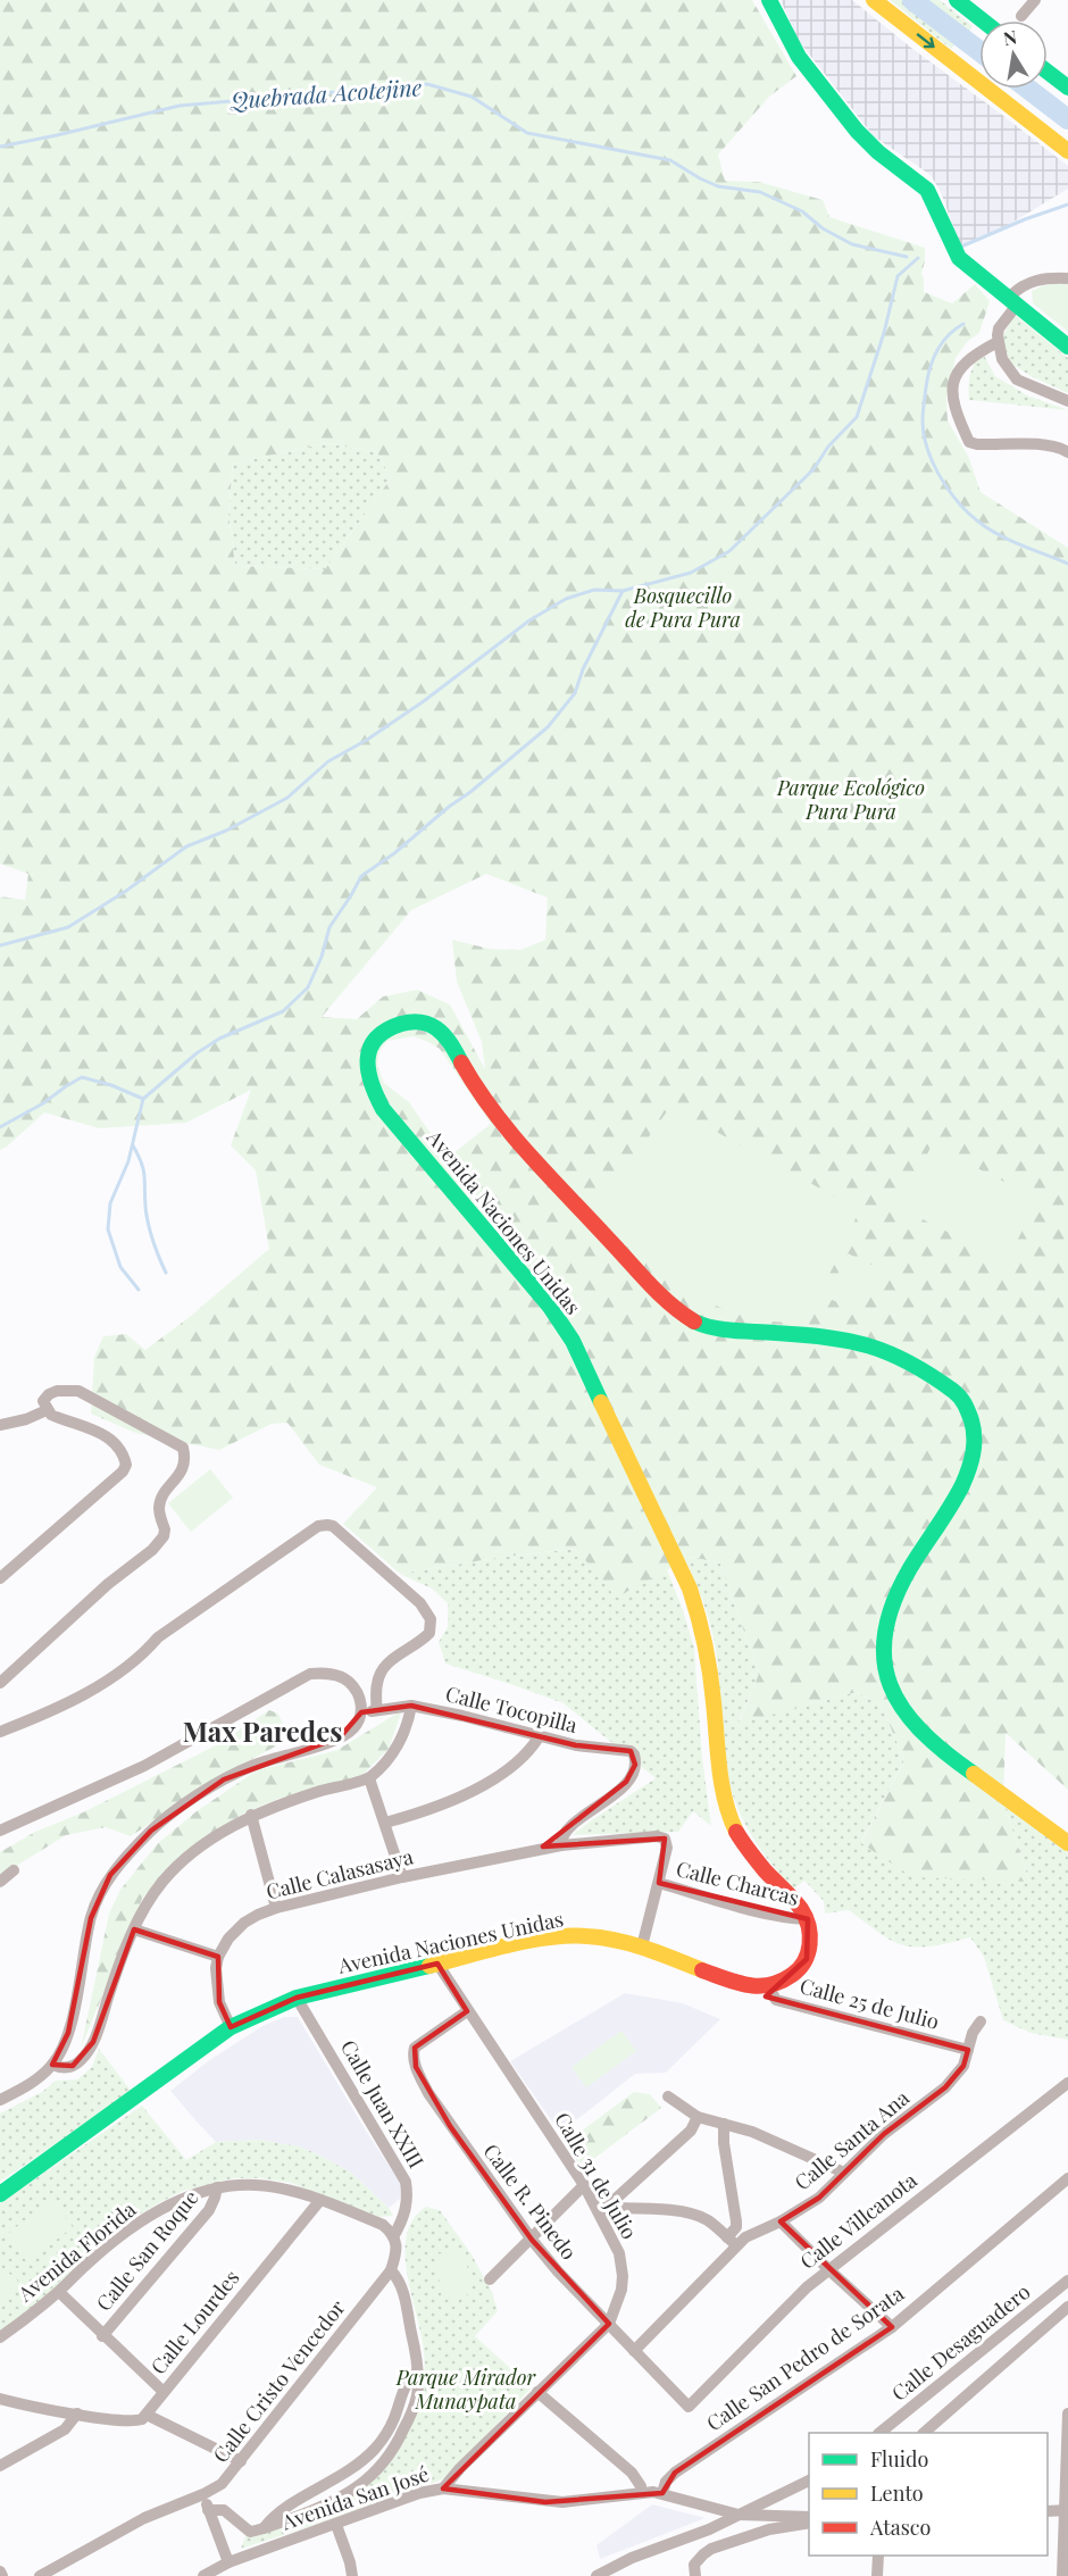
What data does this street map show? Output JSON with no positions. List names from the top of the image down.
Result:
{
  "streets": {
    "main road": ["Avenida Naciones Unidas"],
    "street": [
      "Calle Tocopilla",
      "Calle Calasasaya",
      "Calle Charcas",
      "Calle 25 de Julio",
      "Calle Juan XXIII",
      "Calle Santa Ana",
      "Calle 31 de Julio",
      "Calle R. Pinedo",
      "Calle Villcanota",
      "Calle San Roque",
      "Avenida Florida",
      "Calle Lourdes",
      "Calle Desaguadero",
      "Calle San Pedro de Sorata",
      "Calle Cristo Vencedor",
      "Avenida San José"
    ]
  },
  "crossings": [
    ["Avenida Naciones Unidas", "Calle Charcas"],
    ["Avenida Naciones Unidas", "Calle 25 de Julio"],
    ["Avenida Naciones Unidas", "Calle Juan XXIII"],
    ["Avenida Naciones Unidas", "Calle 31 de Julio"],
    ["Calle Tocopilla", "Calle Calasasaya"],
    ["Calle Calasasaya", "Calle Charcas"],
    ["Calle 25 de Julio", "Calle Santa Ana"],
    ["Calle Juan XXIII", "Avenida Florida"],
    ["Calle Santa Ana", "Calle R. Pinedo"],
    ["Calle 31 de Julio", "Calle R. Pinedo"],
    ["Calle 31 de Julio", "Avenida San José"],
    ["Calle R. Pinedo", "Calle Villcanota"],
    ["Calle San Roque", "Avenida Florida"],
    ["Avenida Florida", "Calle Lourdes"],
    ["Calle San Pedro de Sorata", "Avenida San José"]
  ],
  "districts": ["Max Paredes"],
  "water": ["Quebrada Acotejine"],
  "parks": ["Bosquecillo de Pura Pura", "Parque Ecológico Pura Pura", "Parque Mirador Munaypata"],
  "legend": ["Fluido", "Lento", "Atasco"],
  "north": "top"
}
